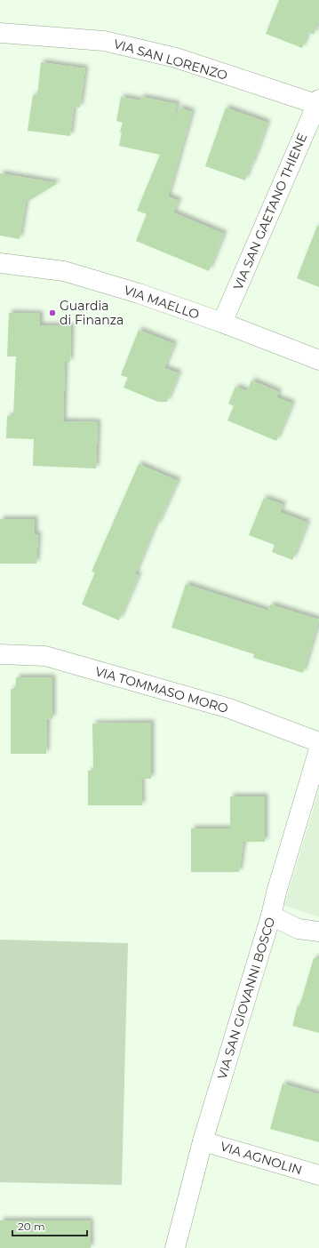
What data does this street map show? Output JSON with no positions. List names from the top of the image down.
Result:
{
  "streets": {
    "street": [
      "VIA SAN LORENZO",
      "VIA SAN GAETANO THIENE",
      "VIA MAELLO",
      "VIA TOMMASO MORO",
      "VIA SAN GIOVANNI BOSCO",
      "VIA AGNOLIN"
    ]
  },
  "crossings": [
    ["VIA SAN LORENZO", "VIA SAN GAETANO THIENE"],
    ["VIA SAN GAETANO THIENE", "VIA MAELLO"],
    ["VIA SAN GIOVANNI BOSCO", "VIA AGNOLIN"]
  ],
  "places": ["Guardia di Finanza"],
  "scale_bar": "20 m"
}
